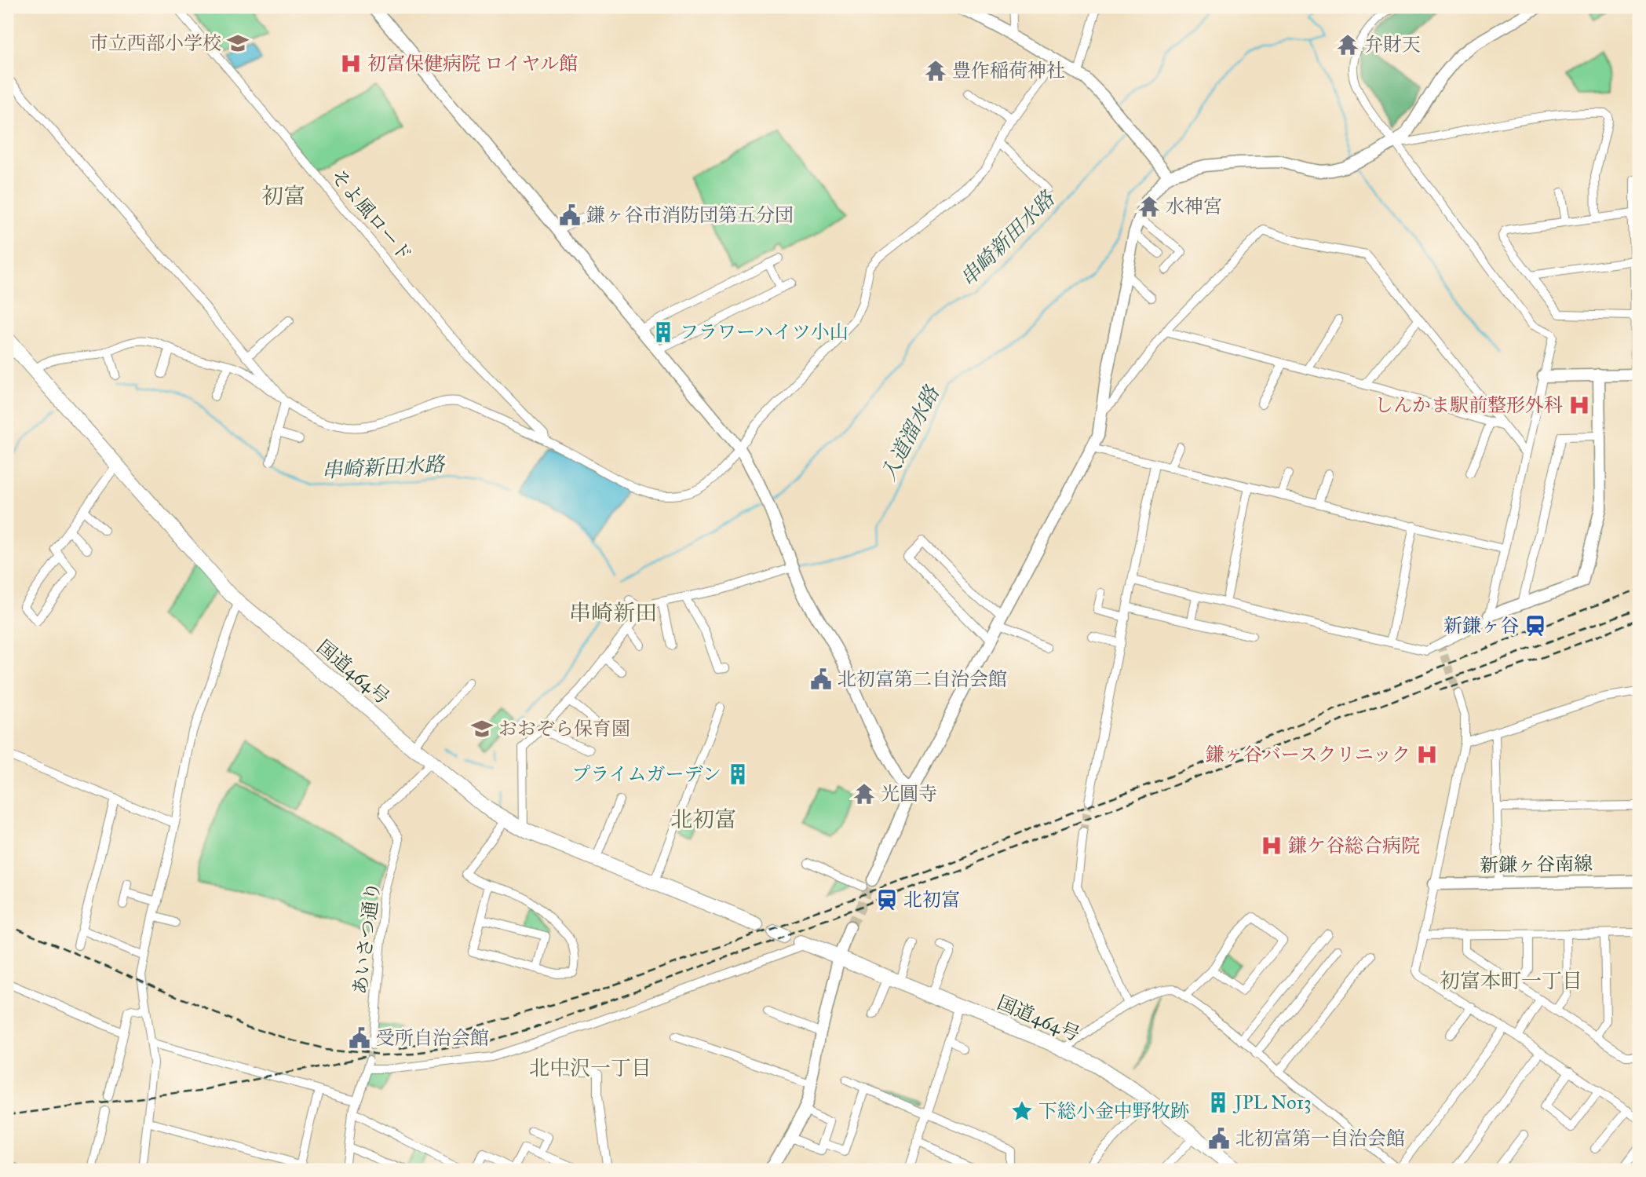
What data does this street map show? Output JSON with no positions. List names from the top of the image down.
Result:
{
  "streets": {
    "highway": ["国道464号"],
    "street": ["そよ風ロード", "新鎌ヶ谷南線", "あいさつ通り"]
  },
  "crossings": [
    ["国道464号", "あいさつ通り"]
  ],
  "districts": [
    "初富",
    "串崎新田",
    "北初富",
    "初富本町一丁目",
    "北中沢一丁目"
  ],
  "water": ["串崎新田水路", "入道溜水路"],
  "places": {
    "school or university": ["市立西部小学校", "おおぞら保育園"],
    "temple": [
      "弁財天",
      "豊作稲荷神社",
      "水神宮",
      "光圓寺"
    ],
    "hospital": [
      "初富保健病院 ロイヤル館",
      "しんかま駅前整形外科",
      "鎌ヶ谷バースクリニック",
      "鎌ケ谷総合病院"
    ],
    "public building": [
      "鎌ヶ谷市消防団第五分団",
      "北初富第二自治会館",
      "受所自治会館",
      "北初富第一自治会館"
    ],
    "building": ["フラワーハイツ小山", "プライムガーデン", "JPL No13"],
    "station": ["新鎌ヶ谷", "北初富"],
    "place": ["下総小金中野牧跡"]
  }
}
